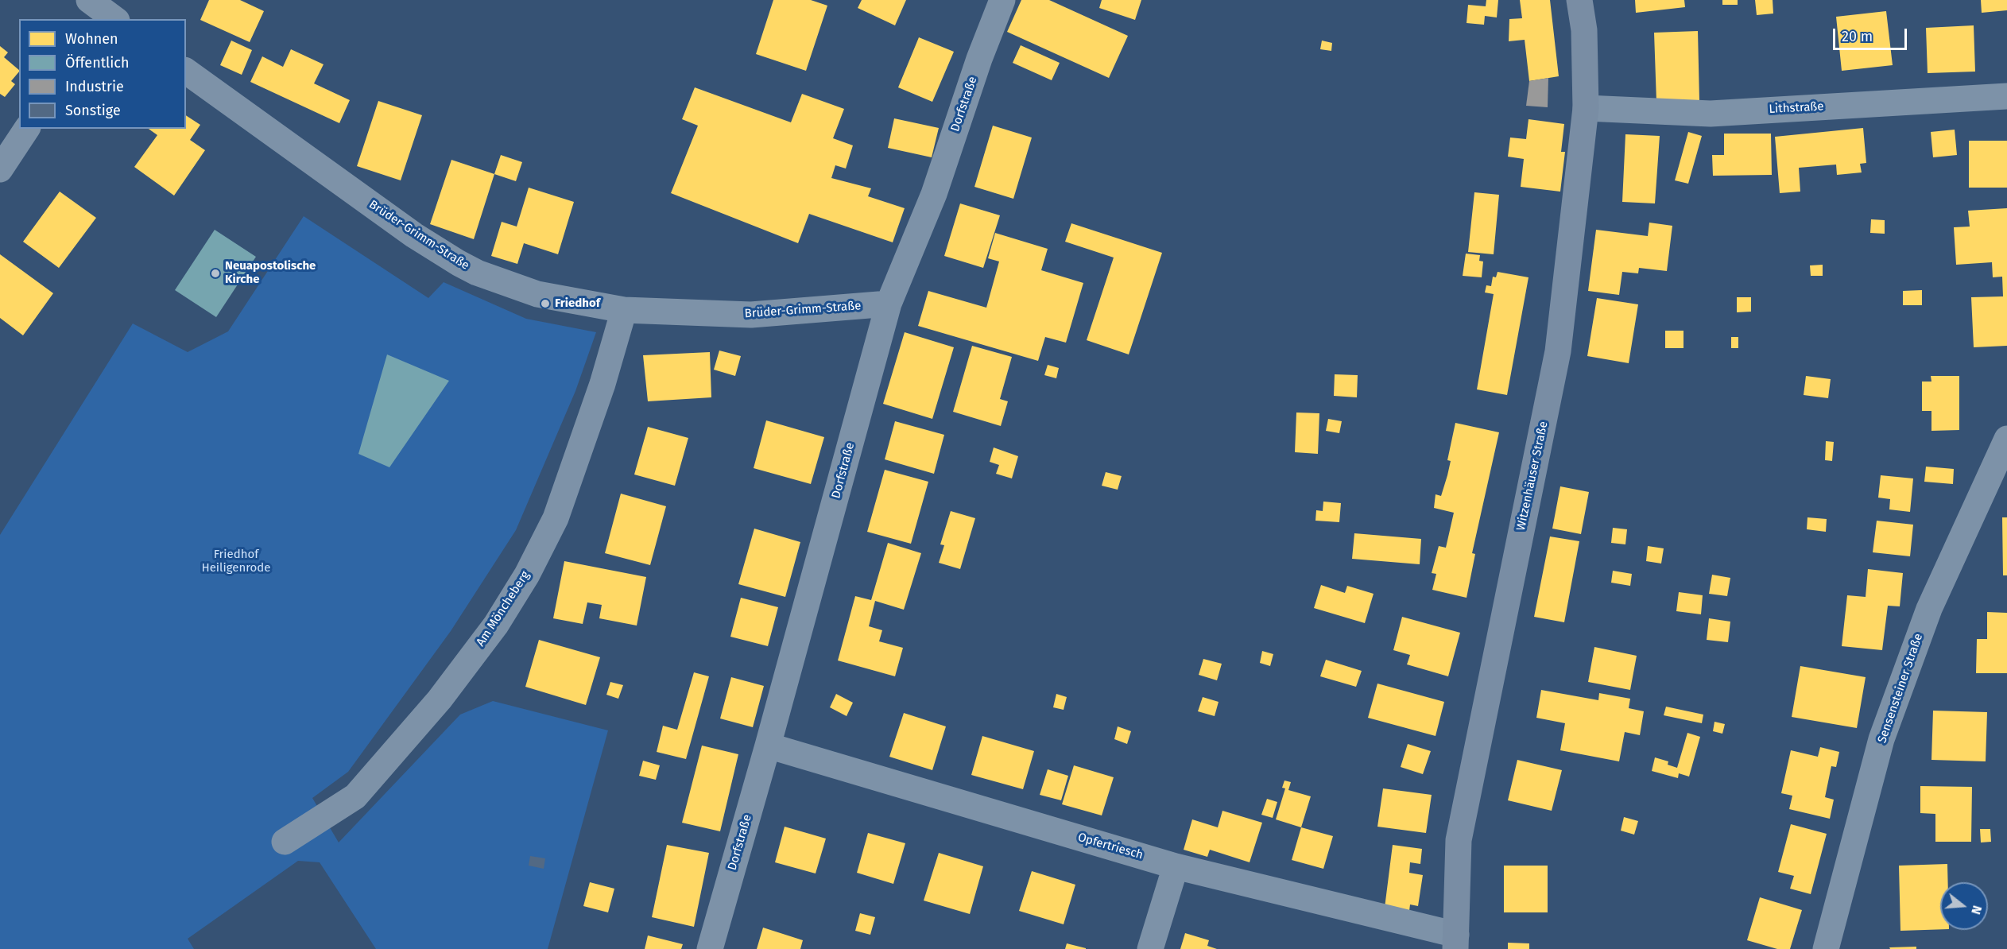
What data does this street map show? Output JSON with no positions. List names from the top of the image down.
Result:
{
  "streets": {
    "main road": ["Witzenhäuser Straße"],
    "street": [
      "Dorfstraße",
      "Lithstraße",
      "Brüder-Grimm-Straße",
      "Am Möncheberg",
      "Sensensteiner Straße",
      "Opfertriesch"
    ]
  },
  "crossings": [
    ["Dorfstraße", "Brüder-Grimm-Straße"],
    ["Dorfstraße", "Opfertriesch"],
    ["Lithstraße", "Witzenhäuser Straße"],
    ["Brüder-Grimm-Straße", "Am Möncheberg"],
    ["Witzenhäuser Straße", "Opfertriesch"]
  ],
  "parks": ["Friedhof Heiligenrode"],
  "places": ["Neuapostolische Kirche", "Friedhof"],
  "legend": [
    "Wohnen",
    "Öffentlich",
    "Industrie",
    "Sonstige"
  ],
  "scale_bar": "20 m",
  "north": "right"
}
